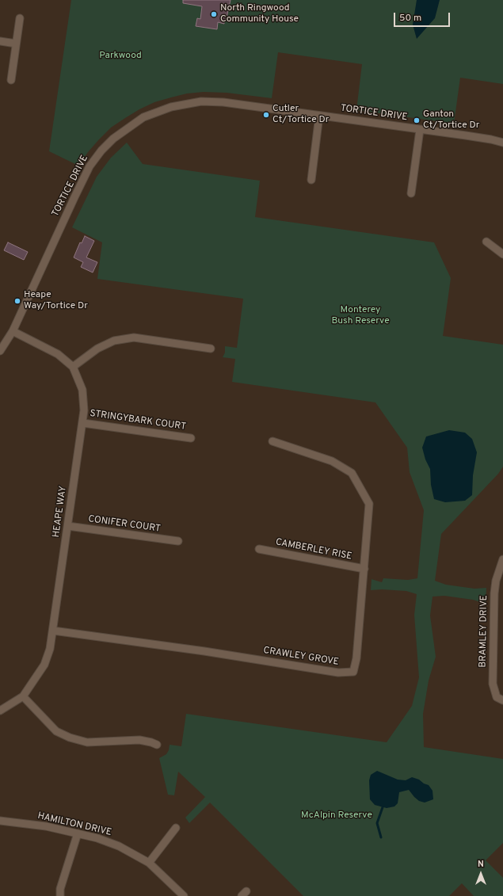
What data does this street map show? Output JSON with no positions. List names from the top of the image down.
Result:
{
  "streets": {
    "street": [
      "TORTICE DRIVE",
      "STRINGYBARK COURT",
      "HEAPE WAY",
      "CONIFER COURT",
      "CAMBERLEY RISE",
      "BRAMLEY DRIVE",
      "CRAWLEY GROVE",
      "HAMILTON DRIVE"
    ]
  },
  "crossings": [
    ["TORTICE DRIVE", "HEAPE WAY"],
    ["STRINGYBARK COURT", "HEAPE WAY"],
    ["HEAPE WAY", "CONIFER COURT"],
    ["HEAPE WAY", "CRAWLEY GROVE"],
    ["CAMBERLEY RISE", "CRAWLEY GROVE"]
  ],
  "parks": ["Parkwood", "Monterey Bush Reserve", "McAlpin Reserve"],
  "places": [
    "North Ringwood Community House",
    "Cutler Ct/Tortice Dr",
    "Ganton Ct/Tortice Dr",
    "Heape Way/Tortice Dr"
  ],
  "scale_bar": "50 m",
  "north": "top"
}
